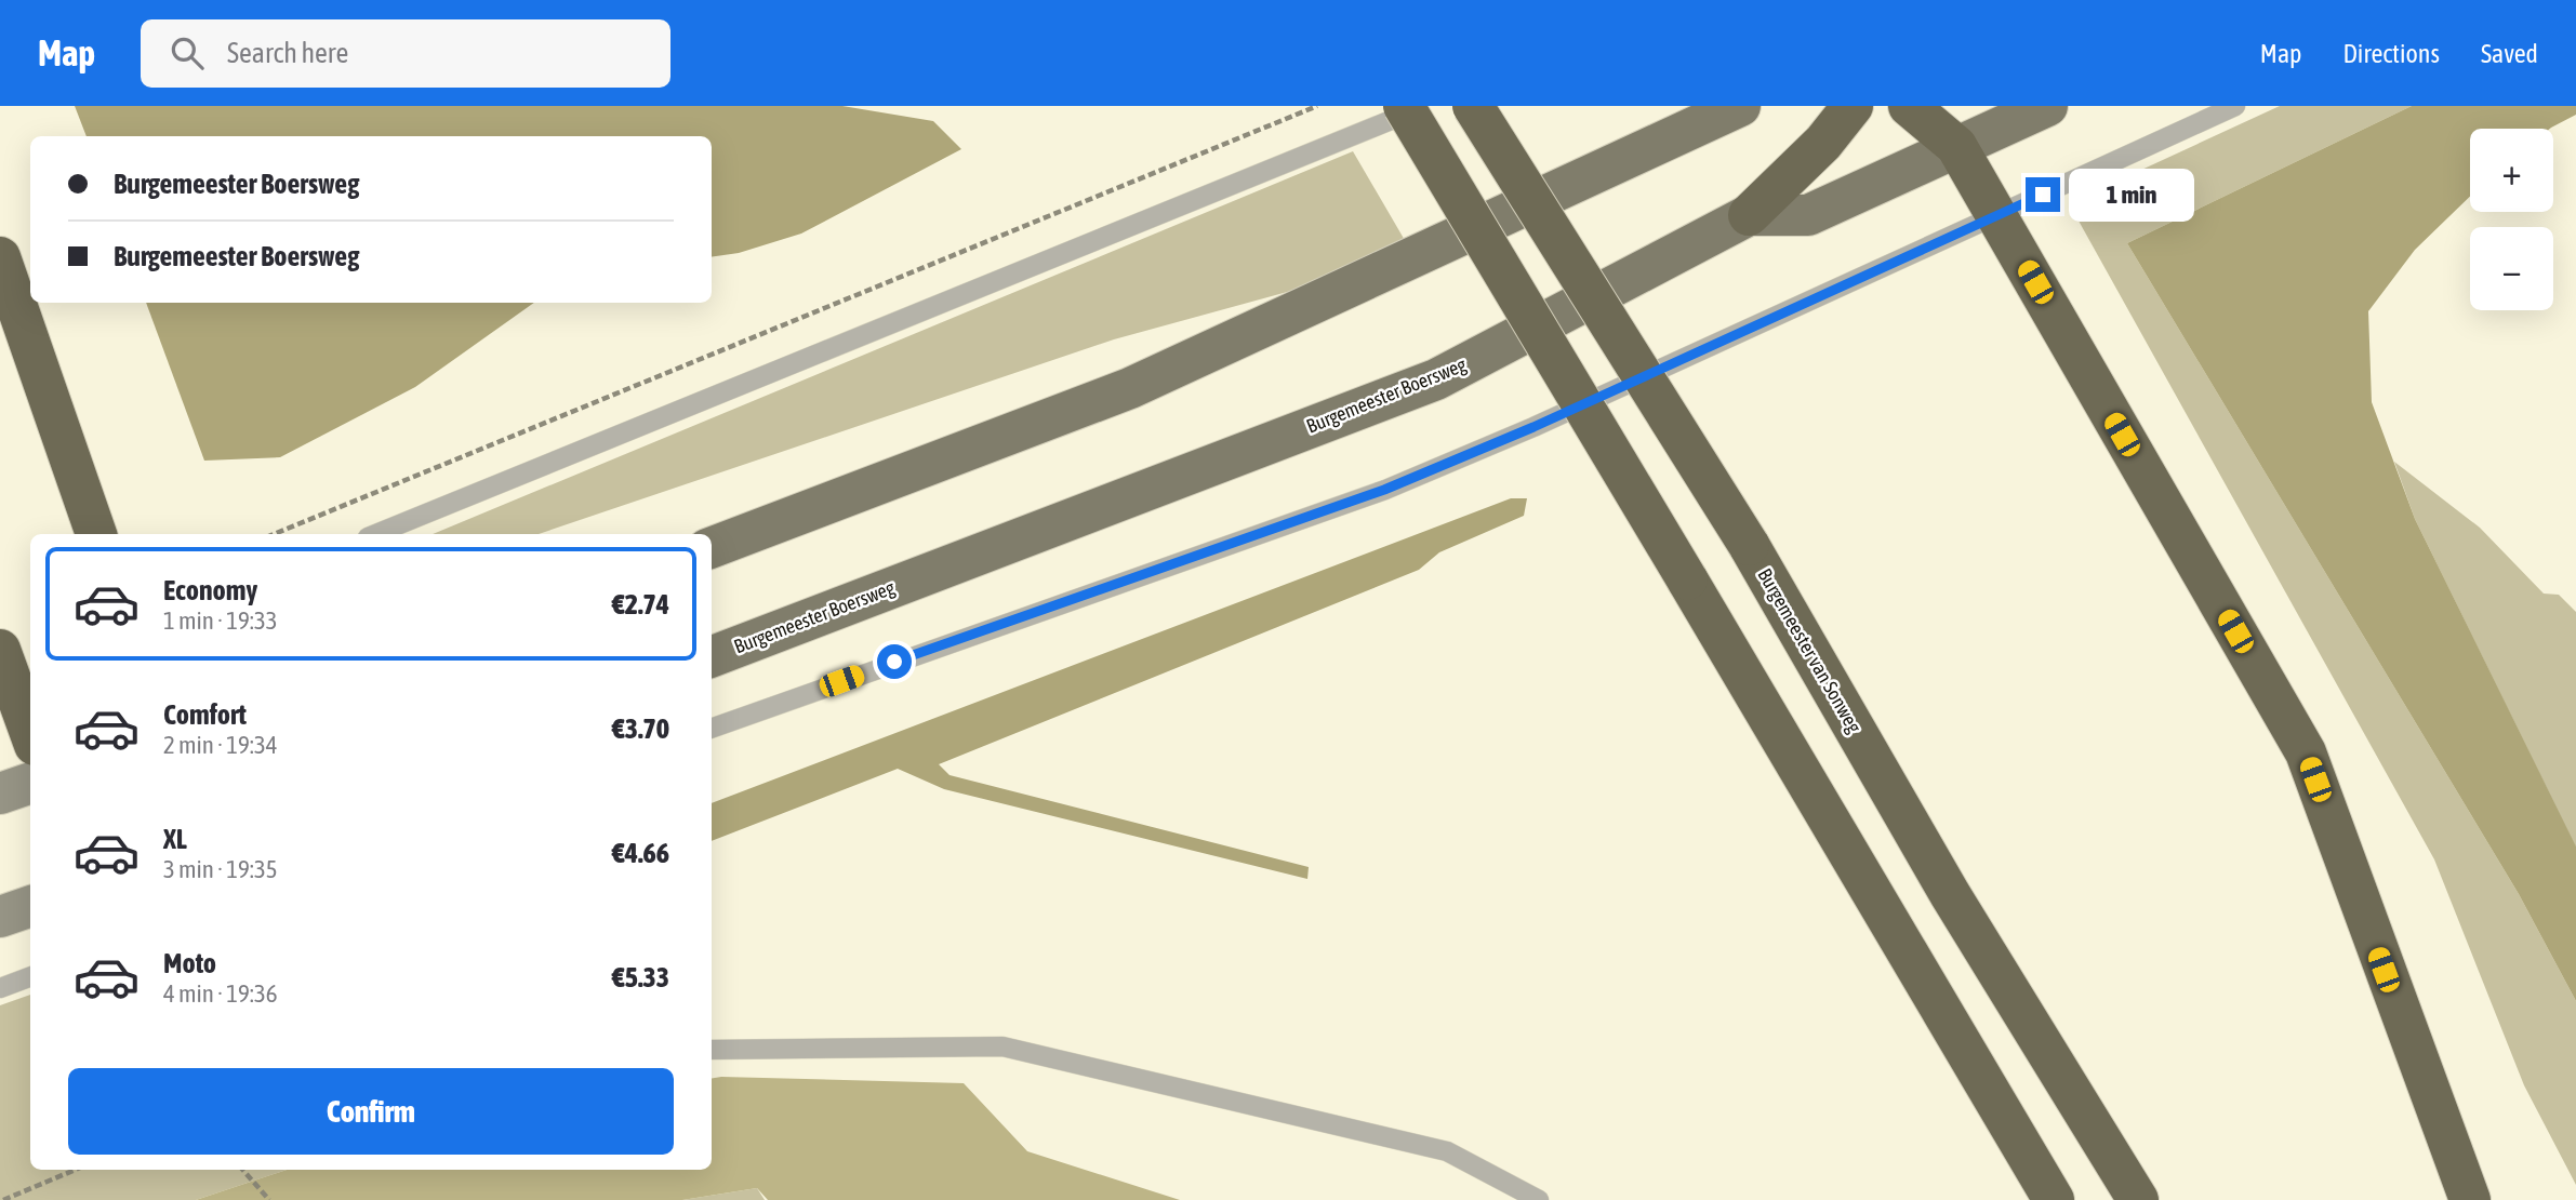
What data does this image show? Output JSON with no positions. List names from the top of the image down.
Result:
{
  "streets": {
    "highway": ["Burgemeester van Sonweg"],
    "main road": ["Burgemeester Boersweg"]
  },
  "page": {
    "header": "Map",
    "search": "Search here",
    "nav": ["Map", "Directions", "Saved"],
    "map_buttons": ["+", "−"],
    "banner": ["Burgemeester Boersweg", "Burgemeester Boersweg"],
    "bubble": "1 min",
    "list": [
      {
        "name": "Economy",
        "note": "1 min · 19:33",
        "value": "€2.74"
      },
      {
        "name": "Comfort",
        "note": "2 min · 19:34",
        "value": "€3.70"
      },
      {
        "name": "XL",
        "note": "3 min · 19:35",
        "value": "€4.66"
      },
      {
        "name": "Moto",
        "note": "4 min · 19:36",
        "value": "€5.33"
      }
    ],
    "buttons": "Confirm"
  }
}
